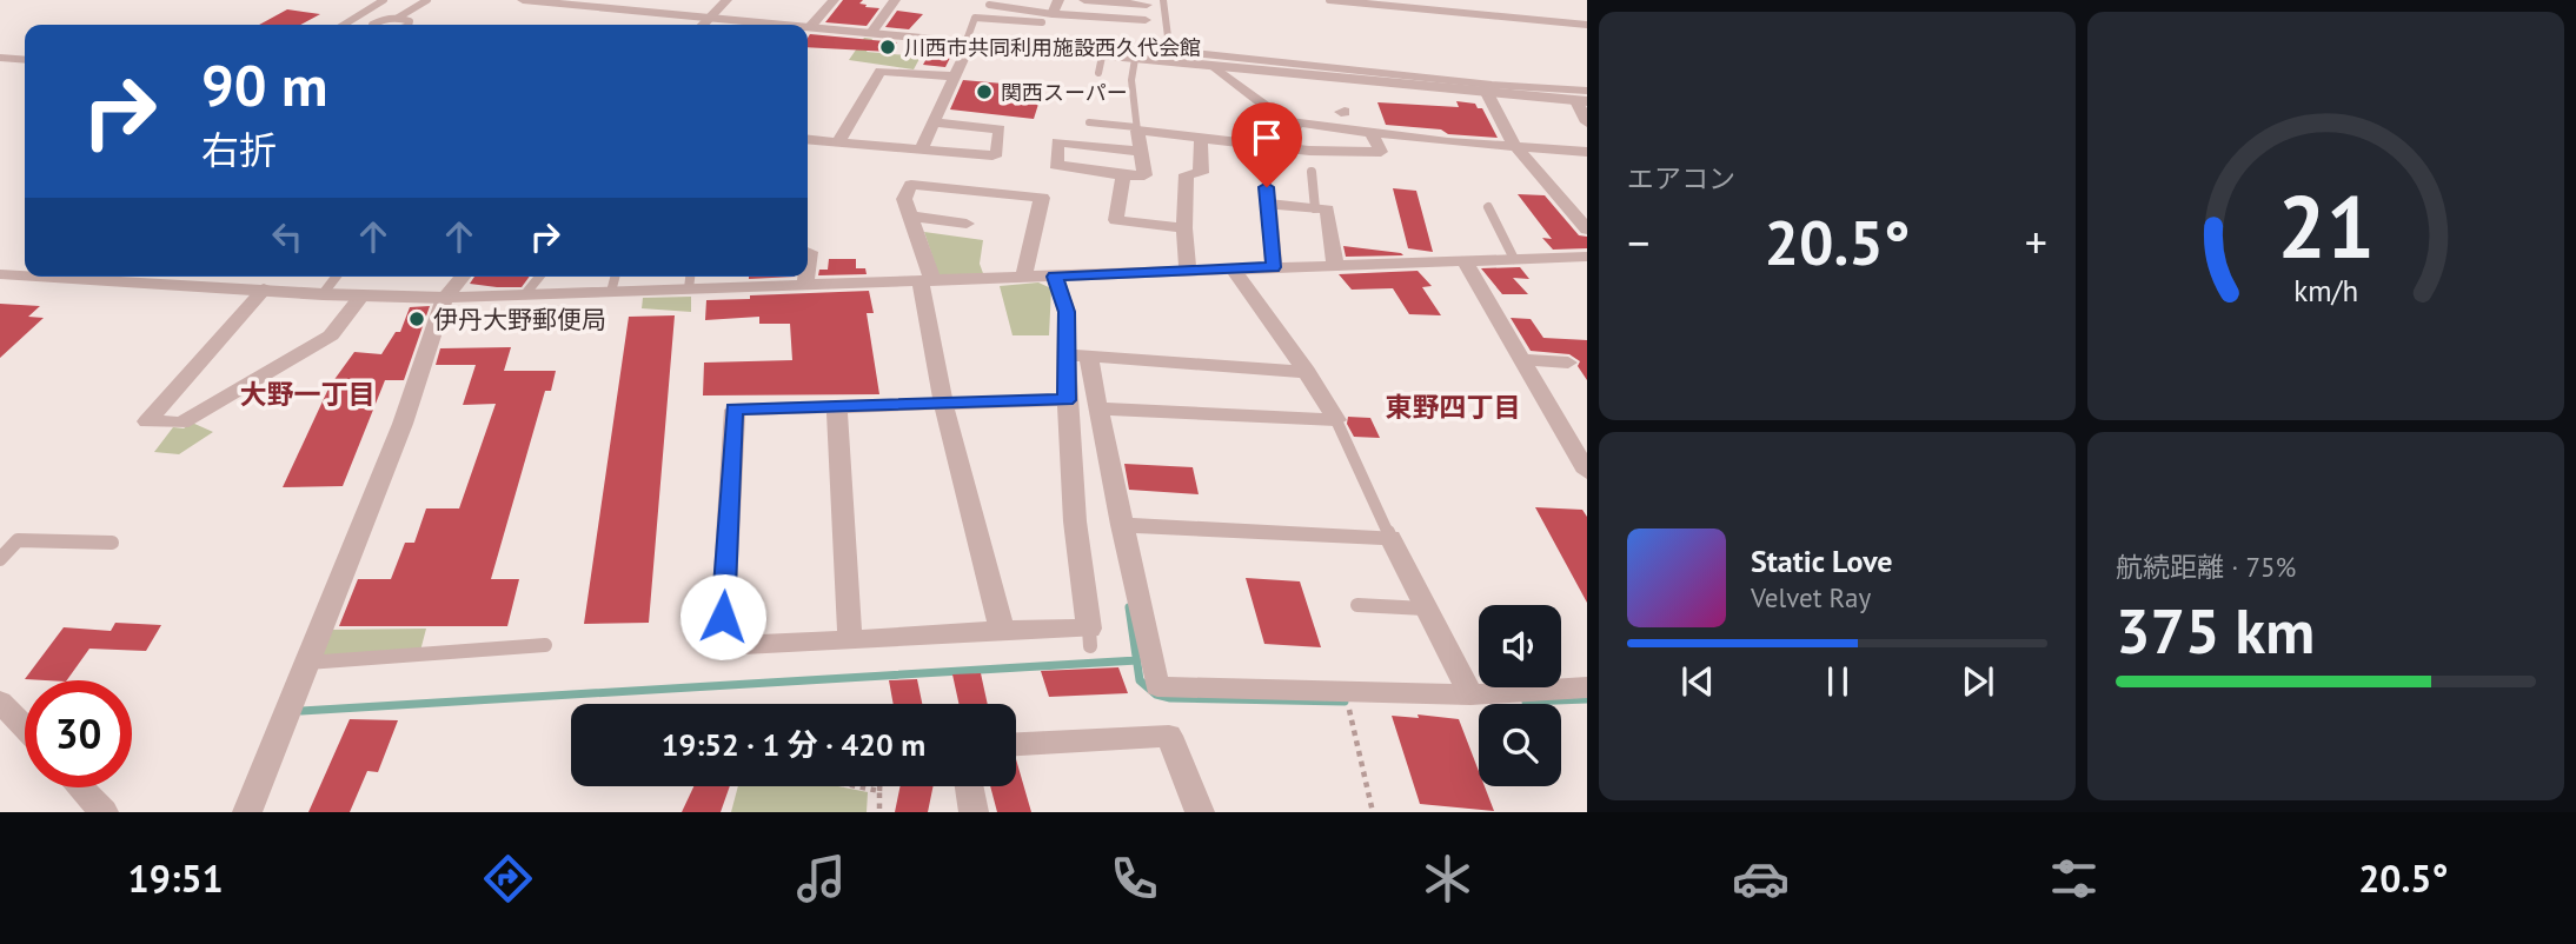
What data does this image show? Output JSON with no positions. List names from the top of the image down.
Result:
{
  "districts": ["大野一丁目", "東野四丁目"],
  "places": ["川西市共同利用施設西久代会館", "関西スーパー", "伊丹大野郵便局"],
  "page": {
    "tile": [
      "エアコン",
      ["航続距離 · 75%", "375 km"]
    ],
    "turn": ["90 m", "右折"],
    "heat": ["−", "20.5°", "+"],
    "song": ["Static Love", "Velvet Ray"],
    "limit": "30",
    "trip": "19:52 · 1 分 · 420 m",
    "tabs": ["19:51", "20.5°"],
    "gauge": ["21", "km/h"]
  }
}
